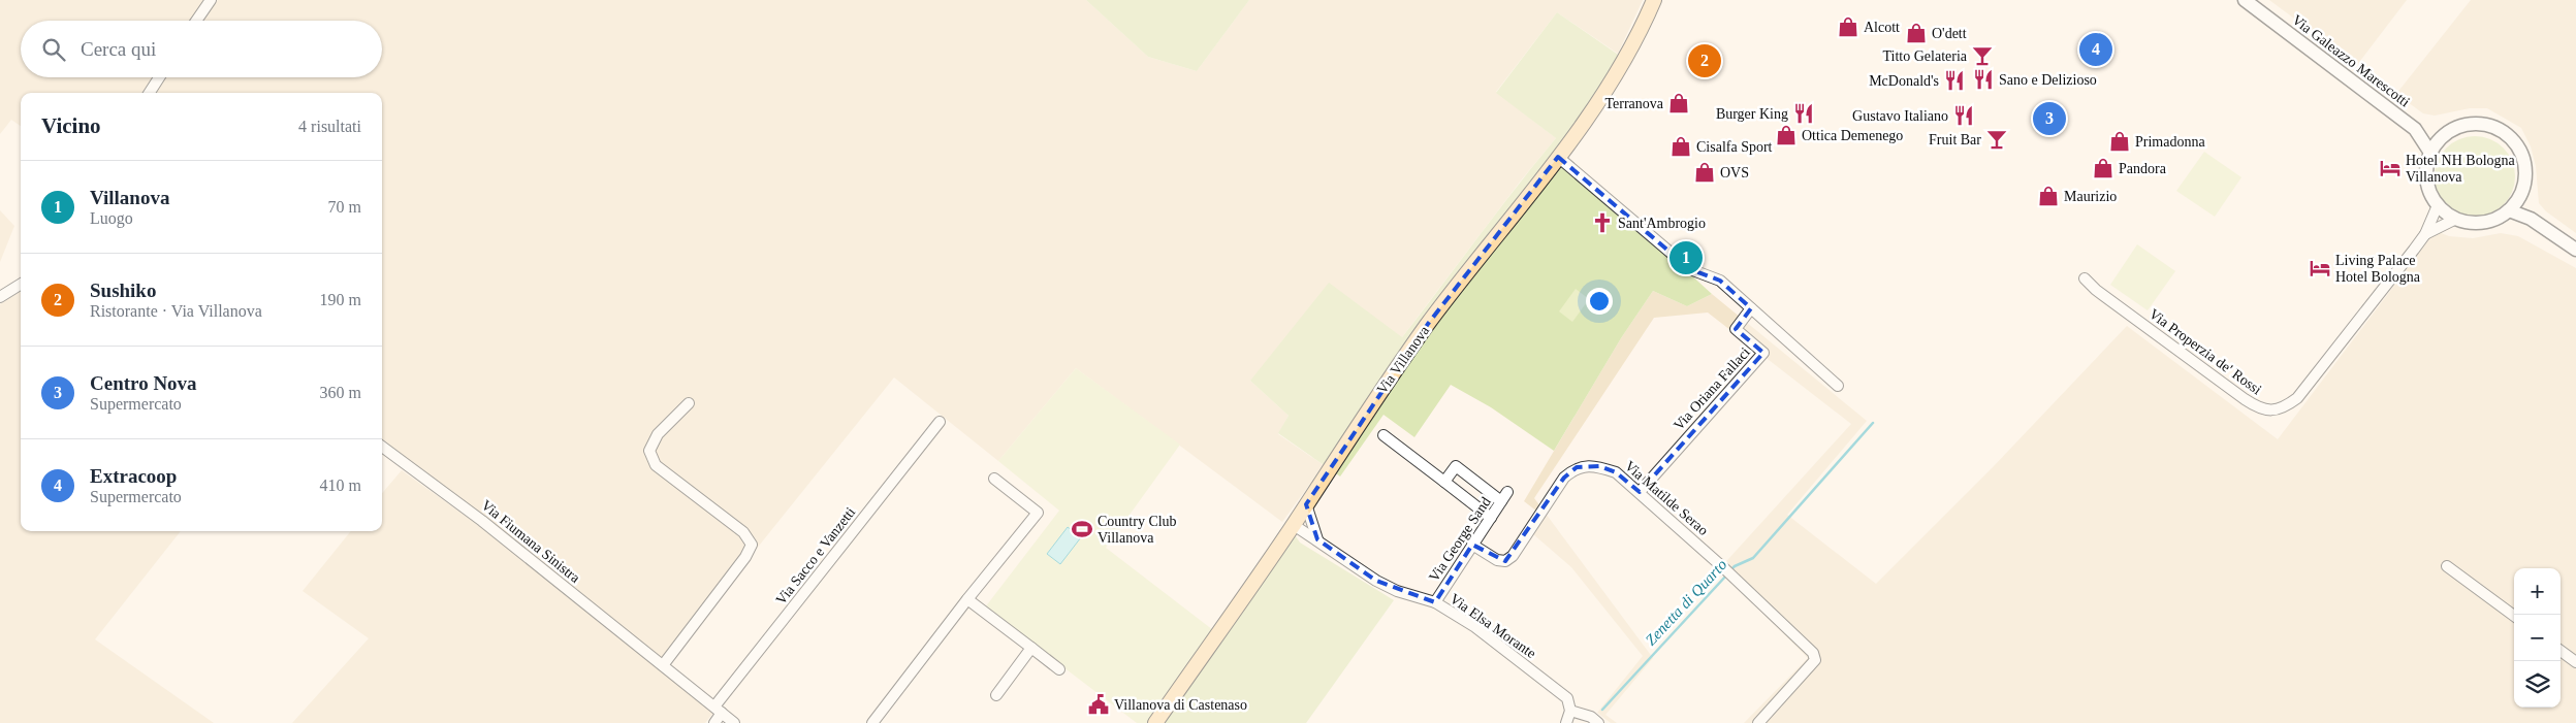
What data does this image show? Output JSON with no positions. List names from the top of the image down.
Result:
{
  "streets": {
    "main road": ["Via Villanova"],
    "street": [
      "Via Galeazzo Marescotti",
      "Via Properzia de' Rossi",
      "Via Oriana Fallaci",
      "Via Matilde Serao",
      "Via George Sand",
      "Via Fiumana Sinistra",
      "Via Sacco e Vanzetti",
      "Via Elsa Morante"
    ]
  },
  "crossings": [
    ["Via Galeazzo Marescotti", "Via Properzia de' Rossi"],
    ["Via Villanova", "Via Elsa Morante"],
    ["Via Oriana Fallaci", "Via Matilde Serao"],
    ["Via Matilde Serao", "Via George Sand"],
    ["Via George Sand", "Via Elsa Morante"],
    ["Via Fiumana Sinistra", "Via Sacco e Vanzetti"]
  ],
  "water": ["Zenetta di Quarto"],
  "places": {
    "shop": [
      "Alcott",
      "O'dett",
      "Terranova",
      "Ottica Demenego",
      "Primadonna",
      "Cisalfa Sport",
      "Pandora",
      "OVS",
      "Maurizio"
    ],
    "bar": ["Titto Gelateria", "Fruit Bar"],
    "restaurant": [
      "Sano e Delizioso",
      "McDonald's",
      "Burger King",
      "Gustavo Italiano"
    ],
    "hotel": ["Hotel NH Bologna Villanova", "Living Palace Hotel Bologna"],
    "church": ["Sant'Ambrogio"],
    "sports": ["Country Club Villanova"],
    "public building": ["Villanova di Castenaso"]
  },
  "page": {
    "search": "Cerca qui",
    "pins": [
      "4",
      "2",
      "3",
      "1"
    ],
    "heading": ["Vicino", "4 risultati"],
    "list": [
      {
        "mark": "1",
        "name": "Villanova",
        "note": "Luogo",
        "value": "70 m"
      },
      {
        "mark": "2",
        "name": "Sushiko",
        "note": "Ristorante · Via Villanova",
        "value": "190 m"
      },
      {
        "mark": "3",
        "name": "Centro Nova",
        "note": "Supermercato",
        "value": "360 m"
      },
      {
        "mark": "4",
        "name": "Extracoop",
        "note": "Supermercato",
        "value": "410 m"
      }
    ],
    "map_buttons": ["+", "−"]
  }
}
